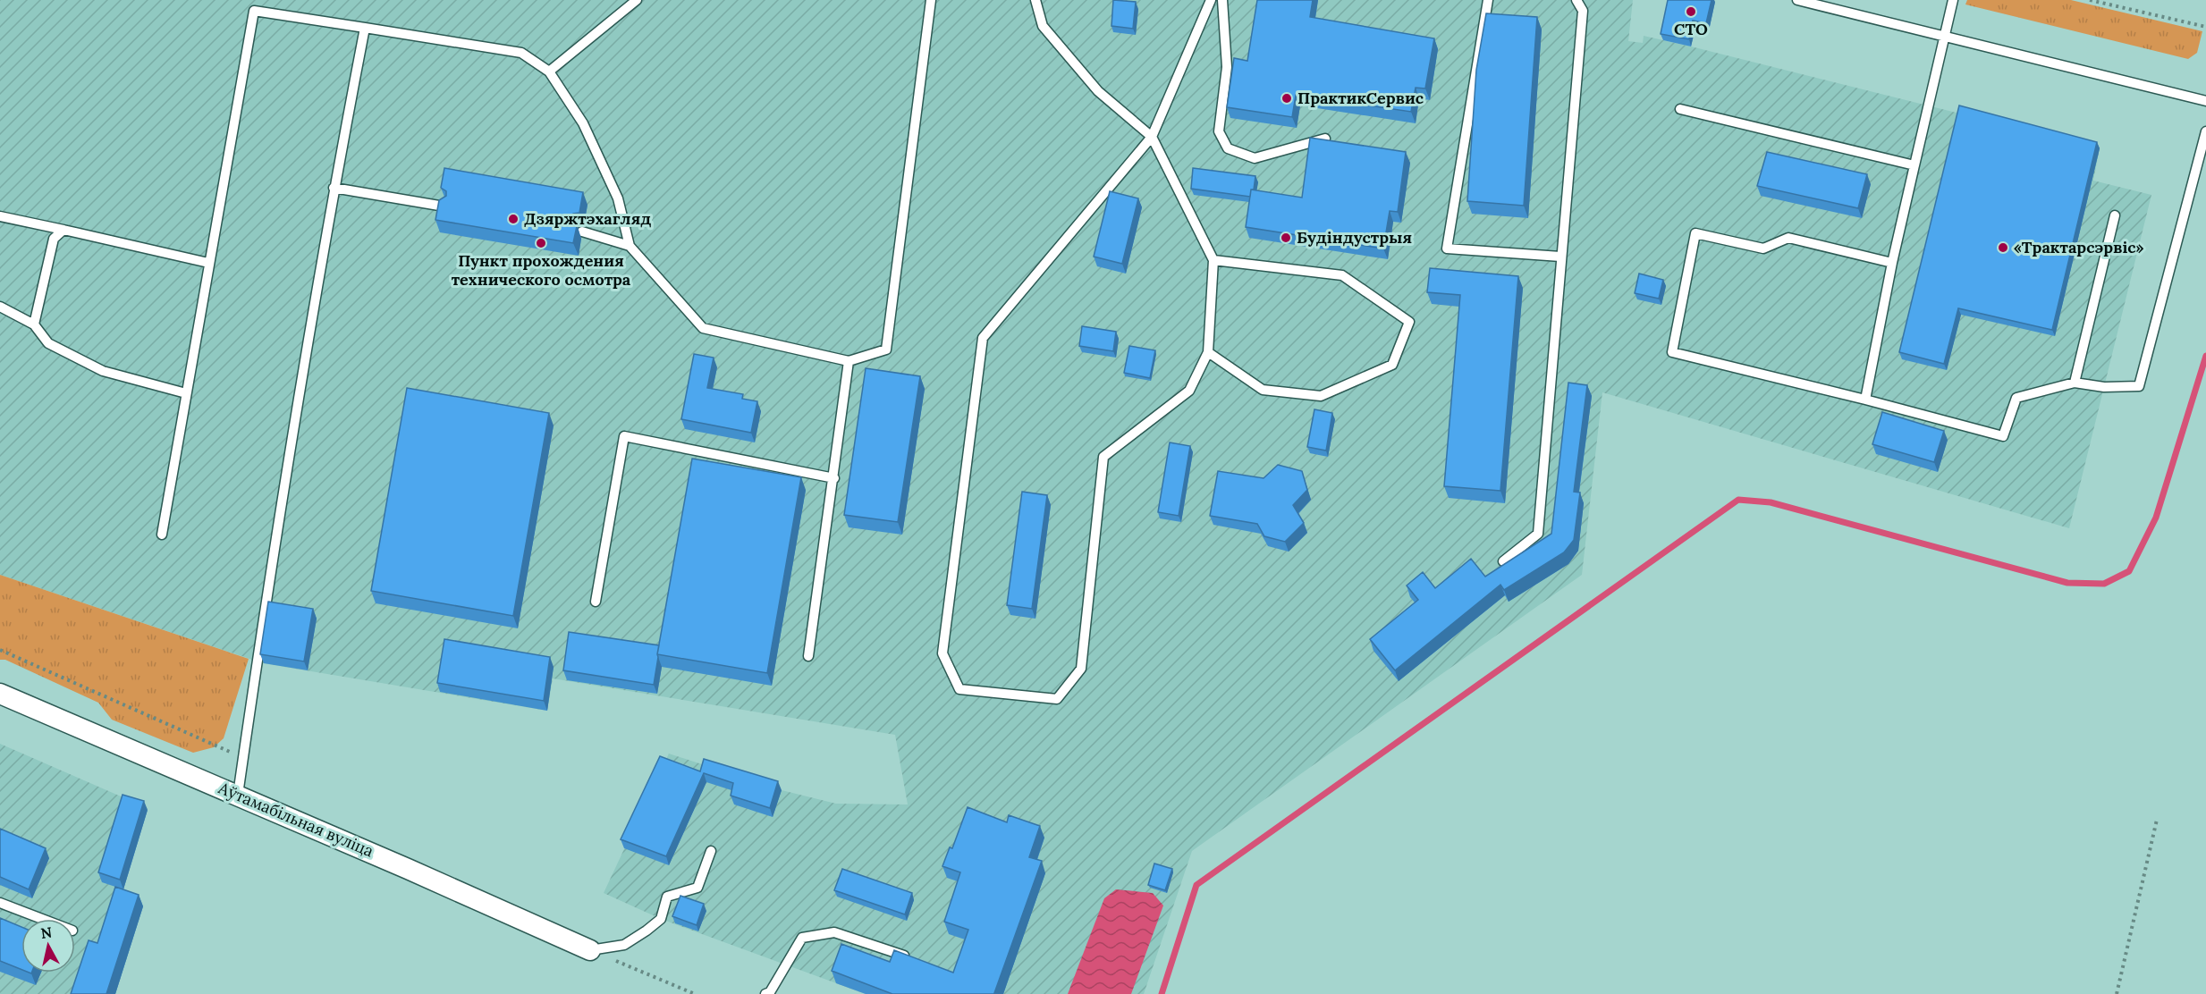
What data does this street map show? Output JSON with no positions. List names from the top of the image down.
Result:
{
  "streets": {
    "street": ["Аўтамабільная вуліца"]
  },
  "places": [
    "СТО",
    "ПрактикСервис",
    "Дзяржтэхагляд",
    "Будіндустрыя",
    "Пункт прохождения технического осмотра",
    "«Трактарсэрвіс»"
  ],
  "north": "top"
}
